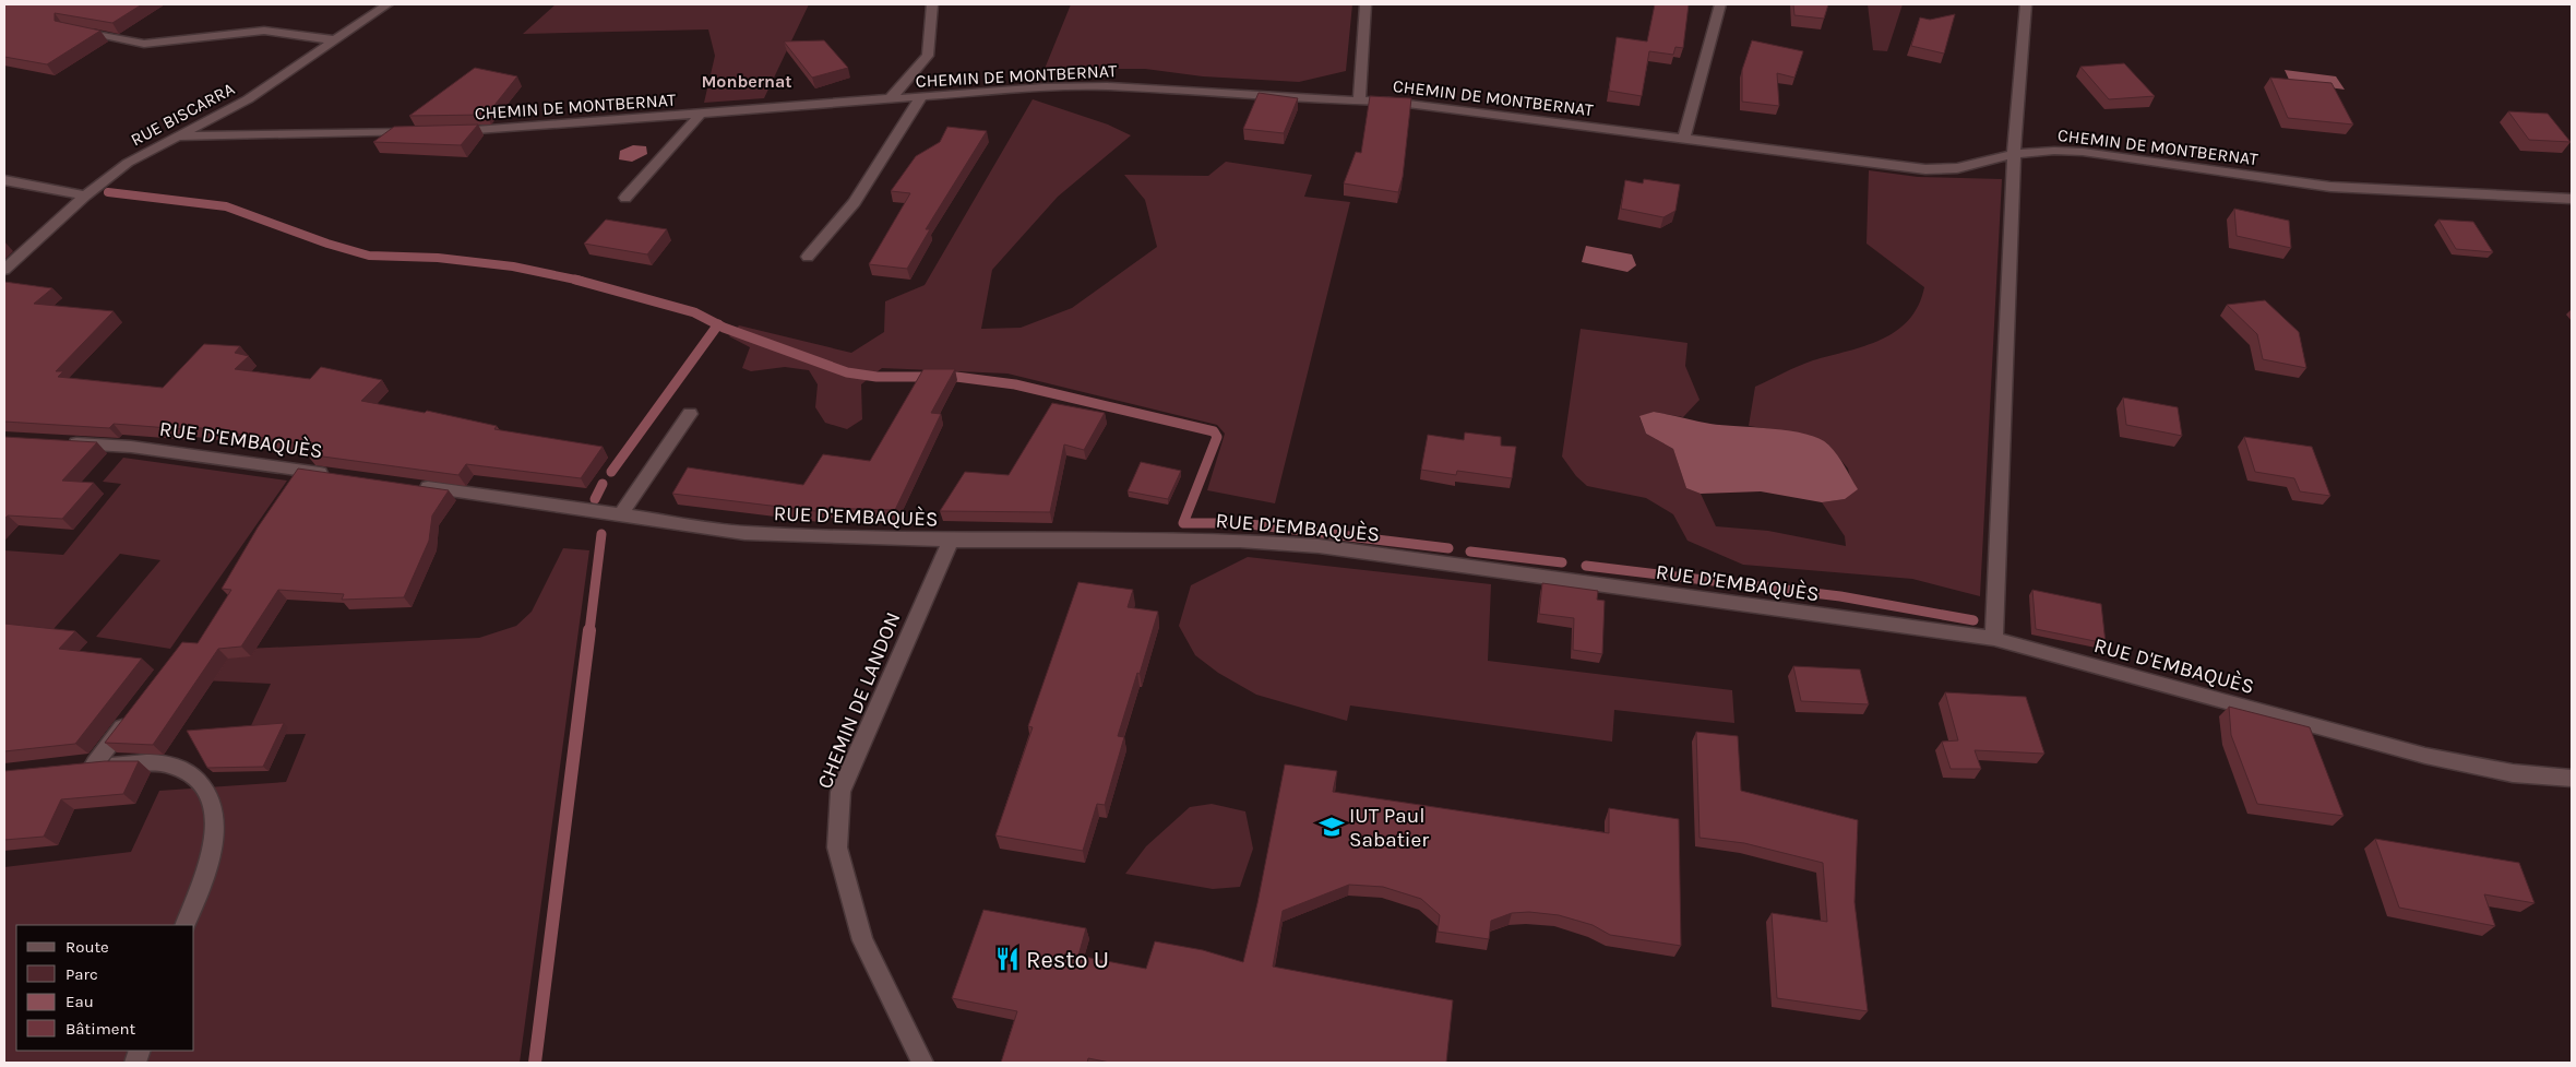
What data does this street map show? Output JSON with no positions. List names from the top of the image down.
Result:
{
  "streets": {
    "street": [
      "CHEMIN DE MONTBERNAT",
      "RUE BISCARRA",
      "RUE D'EMBAQUÈS",
      "CHEMIN DE LANDON"
    ]
  },
  "crossings": [
    ["RUE D'EMBAQUÈS", "CHEMIN DE LANDON"]
  ],
  "districts": ["Monbernat"],
  "places": {
    "school or university": ["IUT Paul Sabatier"],
    "restaurant": ["Resto U"]
  },
  "legend": [
    "Route",
    "Parc",
    "Eau",
    "Bâtiment"
  ]
}
